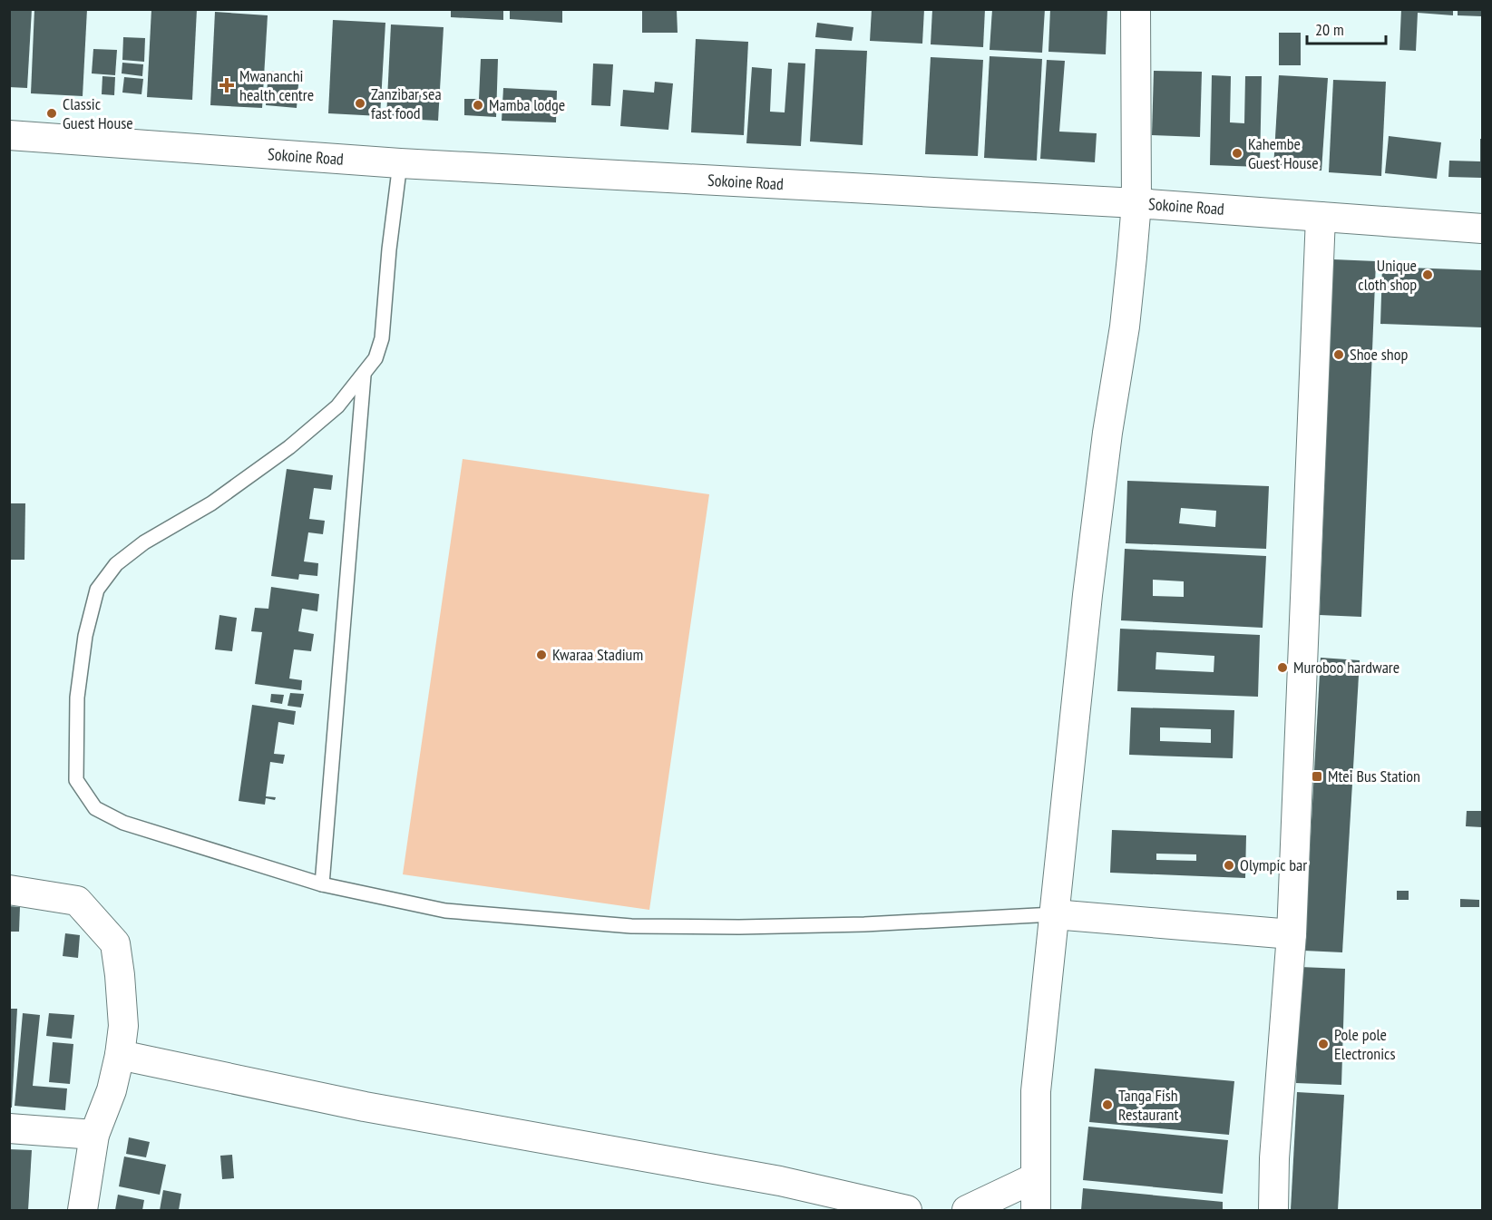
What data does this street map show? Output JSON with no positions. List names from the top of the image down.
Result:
{
  "streets": {
    "street": ["Sokoine Road"]
  },
  "places": {
    "health": ["Mwananchi health centre"],
    "other": [
      "Zanzibar sea fast food",
      "Mamba lodge",
      "Classic Guest House",
      "Kahembe Guest House",
      "Unique cloth shop",
      "Shoe shop",
      "Kwaraa Stadium",
      "Muroboo hardware",
      "Olympic bar",
      "Pole pole Electronics",
      "Tanga Fish Restaurant"
    ],
    "transit": ["Mtei Bus Station"]
  },
  "scale_bar": "20 m"
}
